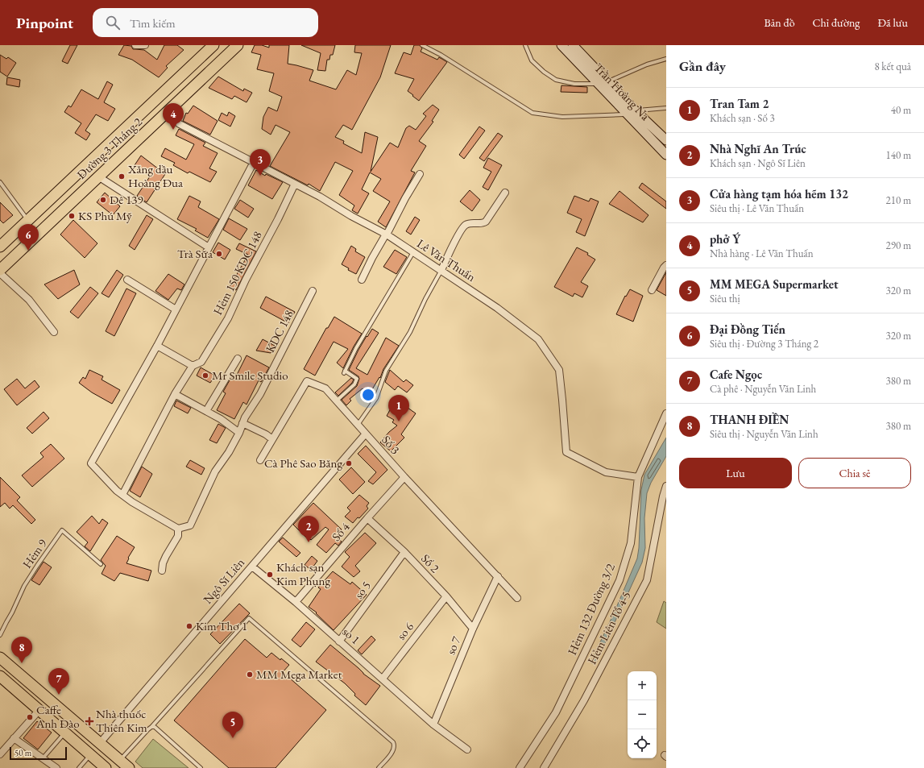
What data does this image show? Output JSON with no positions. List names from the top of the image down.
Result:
{
  "streets": {
    "highway": ["Đường 3 Tháng 2"],
    "main road": ["Trần Hoàng Na"],
    "street": [
      "Lê Văn Thuấn",
      "Hẻm 150 KDC 148",
      "KDC 148",
      "Số 3",
      "Số 4",
      "Số 2",
      "Ngô Sĩ Liên",
      "so 5",
      "Hẻm 132 Đường 3/2",
      "Hẻm Liên Tổ 4-5",
      "so 6",
      "so 1",
      "so 7"
    ],
    "lane": ["Hẻm 9"]
  },
  "crossings": [
    ["Đường 3 Tháng 2", "Lê Văn Thuấn"],
    ["Lê Văn Thuấn", "Hẻm 150 KDC 148"],
    ["Lê Văn Thuấn", "Hẻm 132 Đường 3/2"],
    ["Số 3", "Số 4"],
    ["Số 3", "Ngô Sĩ Liên"],
    ["Số 3", "so 7"],
    ["Số 4", "Số 2"],
    ["Số 4", "so 1"],
    ["Số 2", "so 5"],
    ["Số 2", "so 6"],
    ["Số 2", "so 7"],
    ["Ngô Sĩ Liên", "so 1"],
    ["so 5", "so 1"],
    ["so 6", "so 1"],
    ["so 1", "so 7"]
  ],
  "places": {
    "other": [
      "Xăng dầu Hoàng Đua",
      "Dê 139",
      "KS Phú Mỹ",
      "Trà Sữa",
      "Mr Smile Studio",
      "Cà Phê Sao Băng",
      "Khách sạn Kim Phụng",
      "Kim Thơ 1",
      "MM Mega Market",
      "Caffe Anh Đào"
    ],
    "health": ["Nhà thuốc Thiên Kim"]
  },
  "scale_bar": "50 m",
  "page": {
    "header": "Pinpoint",
    "search": "Tìm kiếm",
    "nav": ["Bản đồ", "Chỉ đường", "Đã lưu"],
    "heading": ["Gần đây", "8 kết quả"],
    "list": [
      {
        "mark": "1",
        "name": "Tran Tam 2",
        "note": "Khách sạn · Số 3",
        "value": "40 m"
      },
      {
        "mark": "2",
        "name": "Nhà Nghĩ An Trúc",
        "note": "Khách sạn · Ngô Sĩ Liên",
        "value": "140 m"
      },
      {
        "mark": "3",
        "name": "Cửa hàng tạm hóa hẽm 132",
        "note": "Siêu thị · Lê Văn Thuấn",
        "value": "210 m"
      },
      {
        "mark": "4",
        "name": "phở Ý",
        "note": "Nhà hàng · Lê Văn Thuấn",
        "value": "290 m"
      },
      {
        "mark": "5",
        "name": "MM MEGA Supermarket",
        "note": "Siêu thị",
        "value": "320 m"
      },
      {
        "mark": "6",
        "name": "Đại Đồng Tiến",
        "note": "Siêu thị · Đường 3 Tháng 2",
        "value": "320 m"
      },
      {
        "mark": "7",
        "name": "Cafe Ngọc",
        "note": "Cà phê · Nguyễn Văn Linh",
        "value": "380 m"
      },
      {
        "mark": "8",
        "name": "THANH ĐIỀN",
        "note": "Siêu thị · Nguyễn Văn Linh",
        "value": "380 m"
      }
    ],
    "pins": [
      "4",
      "3",
      "6",
      "1",
      "2",
      "8",
      "7",
      "5"
    ],
    "buttons": ["Lưu", "Chia sẻ"],
    "map_buttons": ["+", "−"],
    "scale": "50 m"
  }
}
